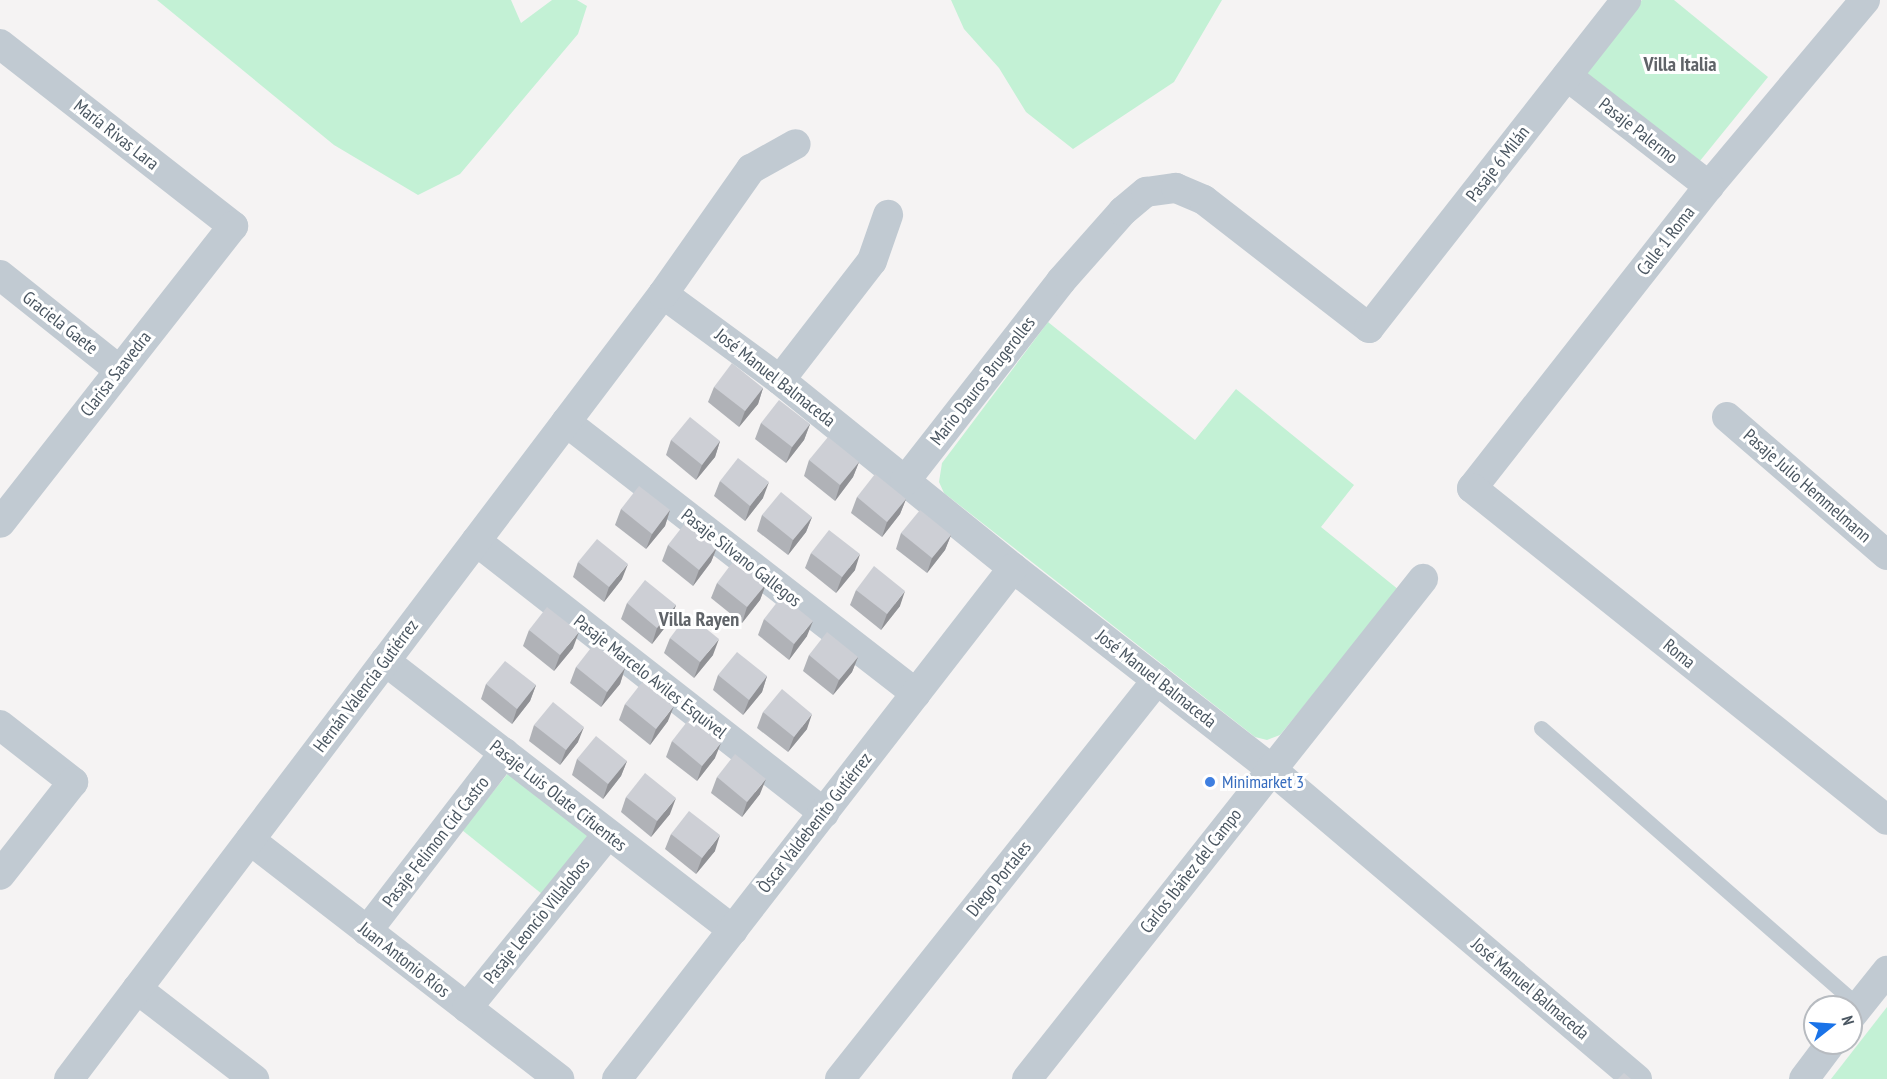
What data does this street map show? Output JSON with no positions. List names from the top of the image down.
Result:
{
  "streets": {
    "street": [
      "Pasaje Palermo",
      "María Rivas Lara",
      "Pasaje 6 Milán",
      "Calle 1 Roma",
      "Graciela Gaete",
      "Clarisa Saavedra",
      "José Manuel Balmaceda",
      "Mario Dauros Brugerolles",
      "Pasaje Julio Hemmelmann",
      "Pasaje Silvano Gallegos",
      "Roma",
      "Pasaje Marcelo Aviles Esquivel",
      "Hernán Valencia Gutiérrez",
      "Pasaje Luis Olate Cifuentes",
      "Òscar Valdebenito Gutiérrez",
      "Pasaje Felimon Cid Castro",
      "Carlos Ibáñez del Campo",
      "Diego Portales",
      "Pasaje Leoncio Villalobos",
      "Juan Antonio Ríos"
    ]
  },
  "crossings": [
    ["Pasaje Palermo", "Pasaje 6 Milán"],
    ["Pasaje Palermo", "Calle 1 Roma"],
    ["María Rivas Lara", "Clarisa Saavedra"],
    ["Pasaje 6 Milán", "Mario Dauros Brugerolles"],
    ["Calle 1 Roma", "Roma"],
    ["Graciela Gaete", "Clarisa Saavedra"],
    ["José Manuel Balmaceda", "Mario Dauros Brugerolles"],
    ["José Manuel Balmaceda", "Hernán Valencia Gutiérrez"],
    ["José Manuel Balmaceda", "Òscar Valdebenito Gutiérrez"],
    ["José Manuel Balmaceda", "Carlos Ibáñez del Campo"],
    ["José Manuel Balmaceda", "Diego Portales"],
    ["Pasaje Silvano Gallegos", "Hernán Valencia Gutiérrez"],
    ["Pasaje Silvano Gallegos", "Òscar Valdebenito Gutiérrez"],
    ["Pasaje Marcelo Aviles Esquivel", "Hernán Valencia Gutiérrez"],
    ["Pasaje Marcelo Aviles Esquivel", "Òscar Valdebenito Gutiérrez"],
    ["Hernán Valencia Gutiérrez", "Pasaje Luis Olate Cifuentes"],
    ["Hernán Valencia Gutiérrez", "Juan Antonio Ríos"],
    ["Pasaje Luis Olate Cifuentes", "Òscar Valdebenito Gutiérrez"],
    ["Pasaje Luis Olate Cifuentes", "Pasaje Felimon Cid Castro"],
    ["Pasaje Luis Olate Cifuentes", "Pasaje Leoncio Villalobos"],
    ["Pasaje Felimon Cid Castro", "Juan Antonio Ríos"],
    ["Pasaje Leoncio Villalobos", "Juan Antonio Ríos"]
  ],
  "districts": ["Villa Italia", "Villa Rayen"],
  "places": ["Minimarket 3"],
  "north": "right"
}
